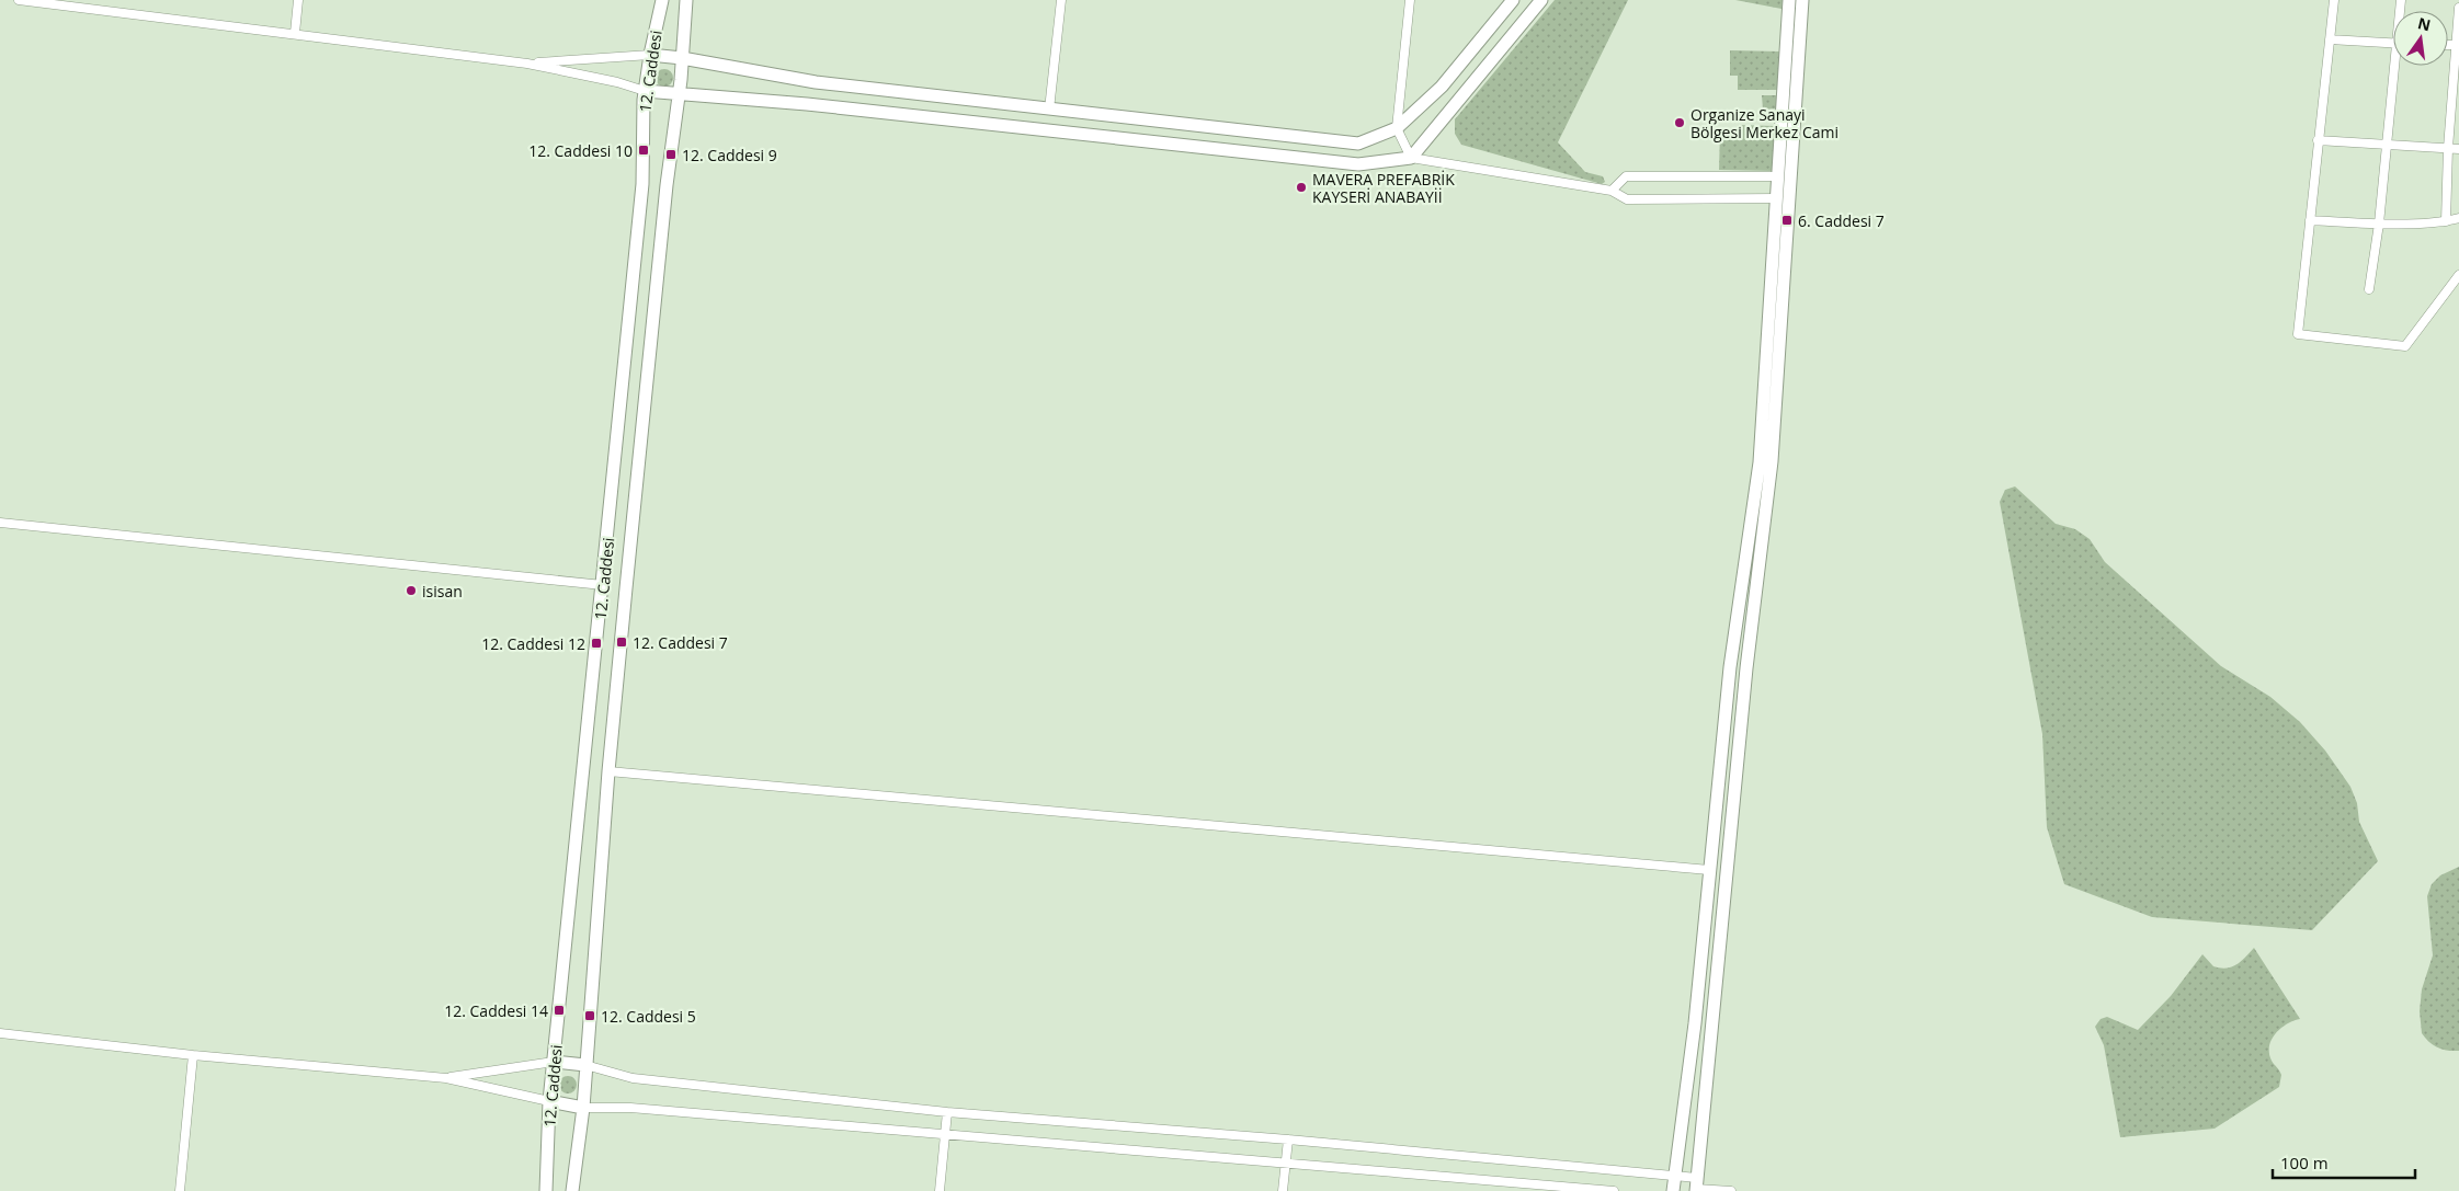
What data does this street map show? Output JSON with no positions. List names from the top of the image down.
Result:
{
  "streets": {
    "street": ["12. Caddesi"]
  },
  "places": {
    "other": ["Organize Sanayi Bölgesi Merkez Cami", "MAVERA PREFABRİK KAYSERİ ANABAYİİ", "isisan"],
    "transit": [
      "12. Caddesi 10",
      "12. Caddesi 9",
      "6. Caddesi 7",
      "12. Caddesi 7",
      "12. Caddesi 12",
      "12. Caddesi 14",
      "12. Caddesi 5"
    ]
  },
  "scale_bar": "100 m",
  "north": "top"
}
